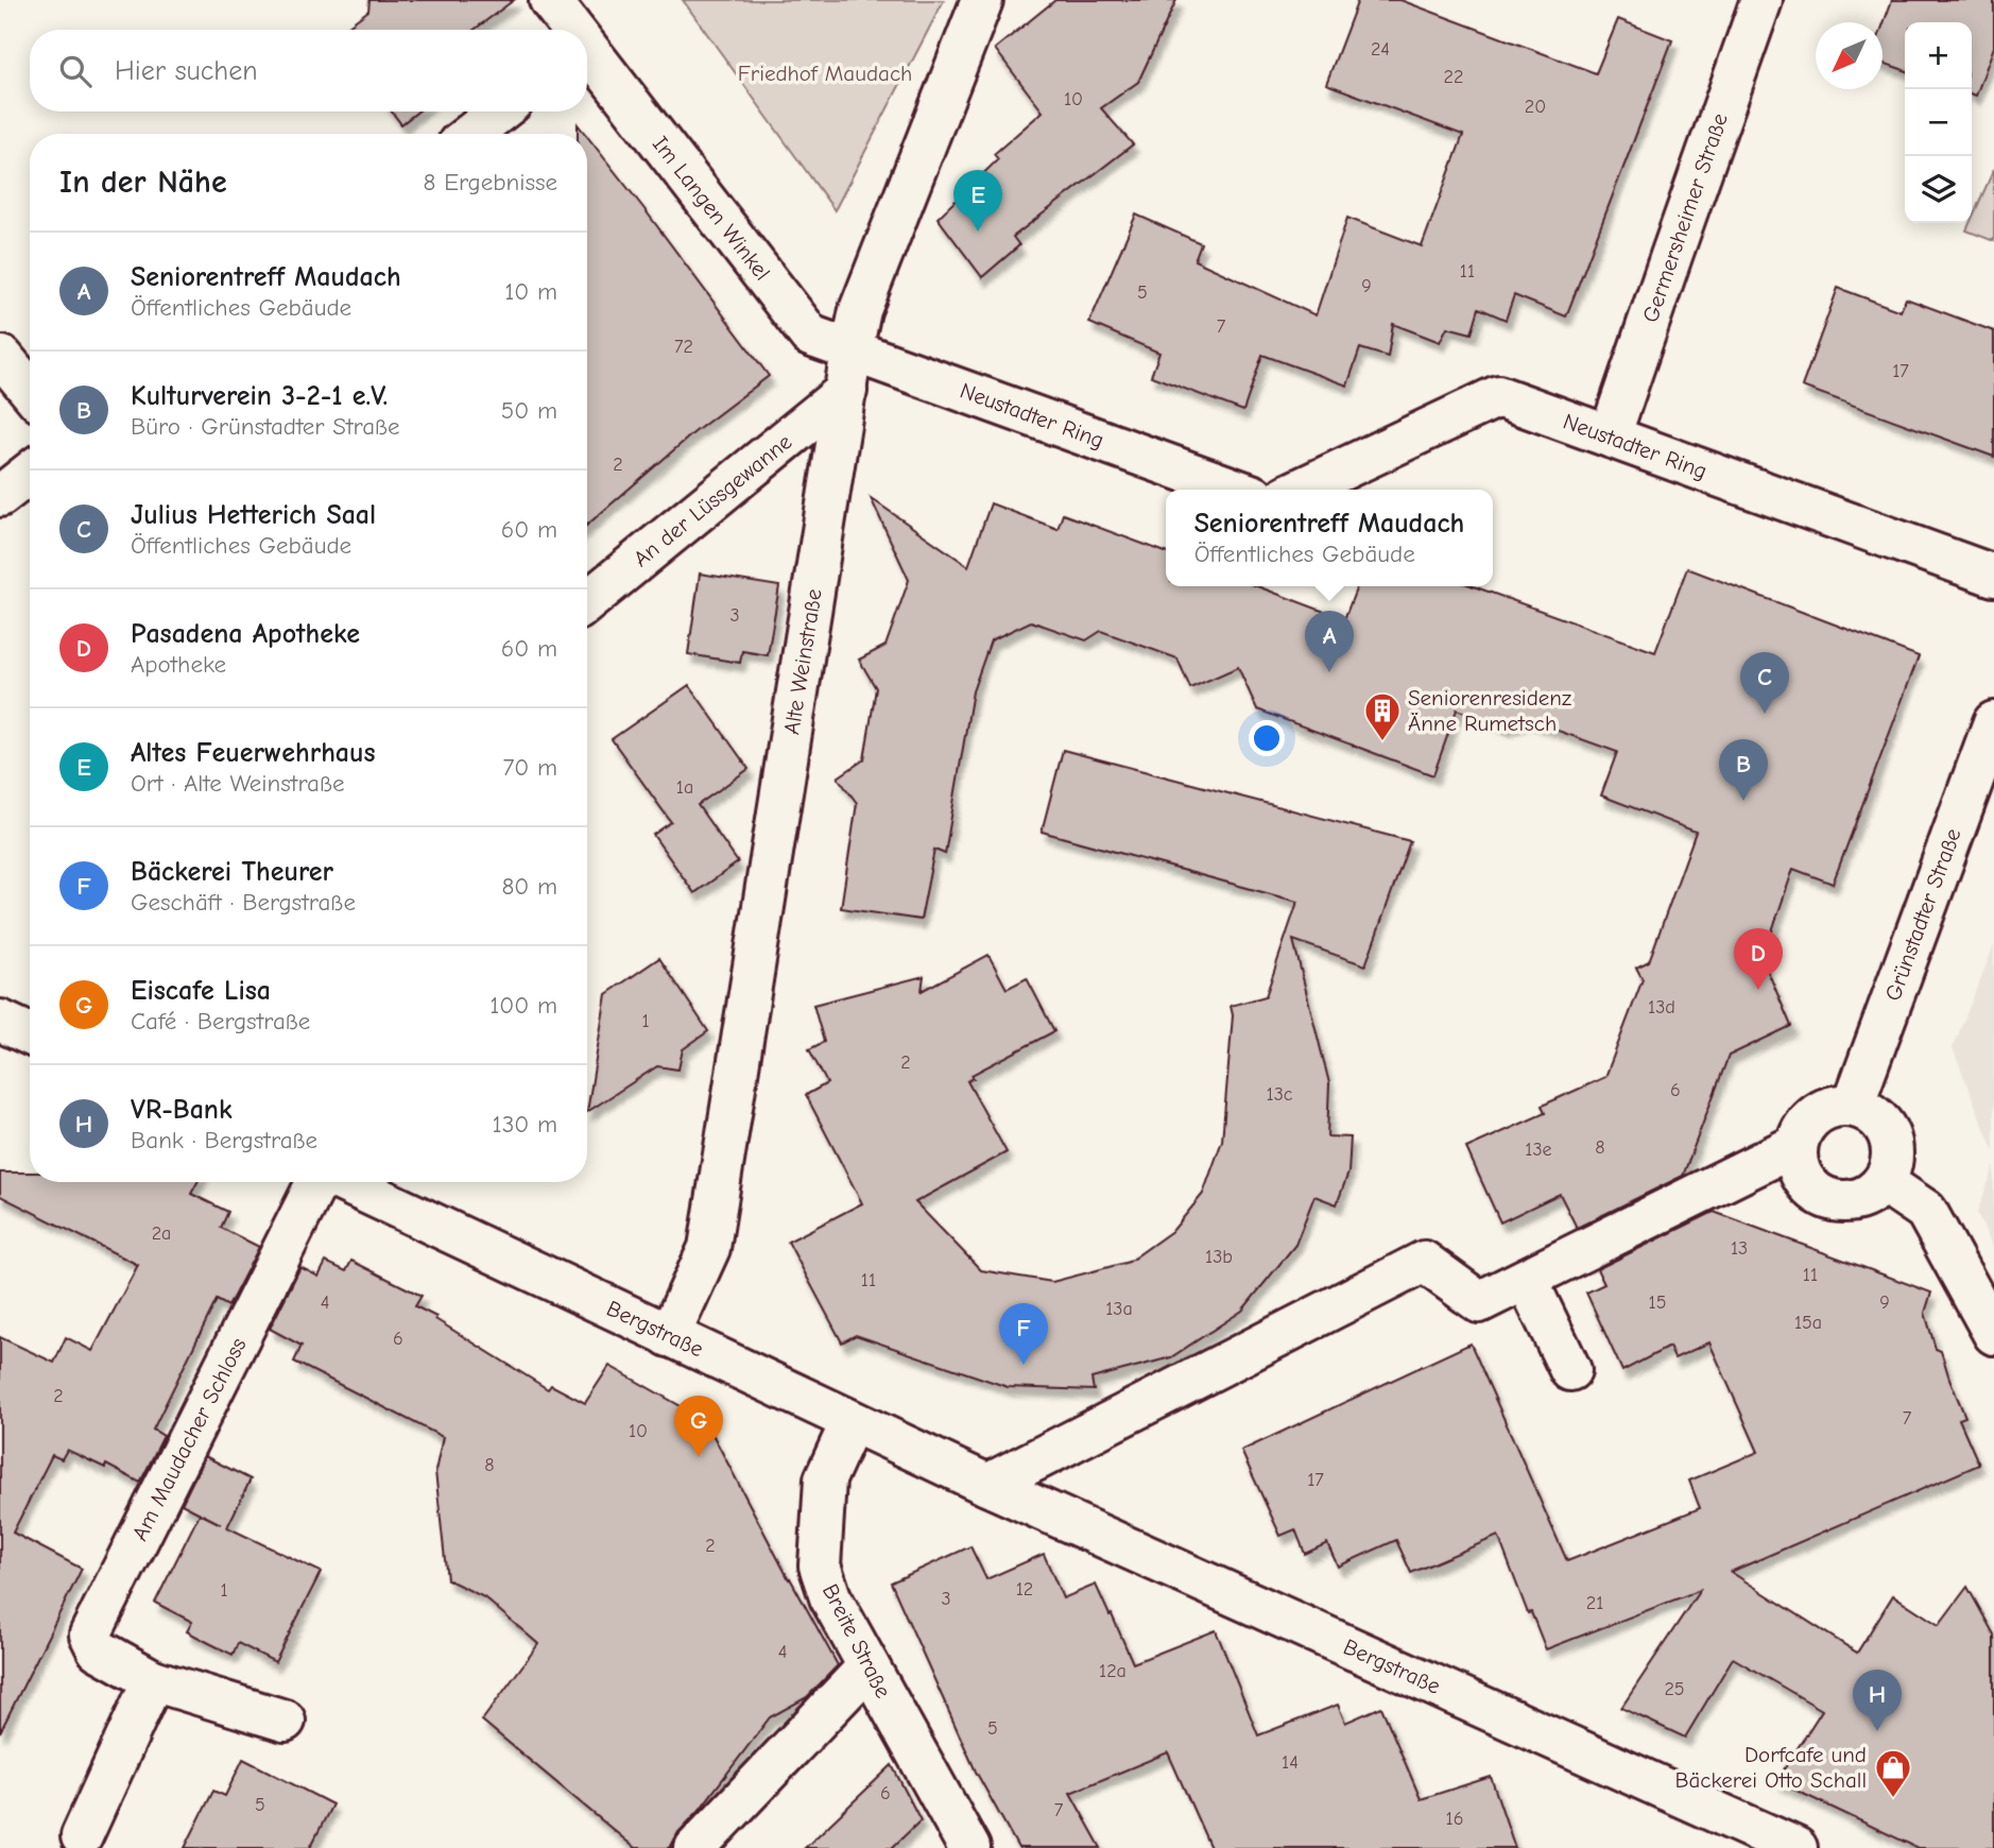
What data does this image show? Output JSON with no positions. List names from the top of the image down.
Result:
{
  "streets": {
    "street": [
      "Im Langen Winkel",
      "Germersheimer Straße",
      "Neustadter Ring",
      "An der Lüssgewanne",
      "Alte Weinstraße",
      "Grünstadter Straße",
      "Bergstraße",
      "Am Maudacher Schloss",
      "Breite Straße"
    ]
  },
  "crossings": [
    ["Im Langen Winkel", "Neustadter Ring"],
    ["Im Langen Winkel", "Alte Weinstraße"],
    ["Germersheimer Straße", "Neustadter Ring"],
    ["Neustadter Ring", "Alte Weinstraße"],
    ["An der Lüssgewanne", "Alte Weinstraße"],
    ["Alte Weinstraße", "Bergstraße"],
    ["Bergstraße", "Breite Straße"]
  ],
  "parks": ["Friedhof Maudach"],
  "places": {
    "building": ["Seniorenresidenz Änne Rumetsch"],
    "shop": ["Dorfcafe und Bäckerei Otto Schall"]
  },
  "house_numbers": [
    "24",
    "22",
    "10",
    "20",
    "11",
    "9",
    "5",
    "7",
    "72",
    "17",
    "2",
    "3",
    "1a",
    "13d",
    "1",
    "2",
    "6",
    "13c",
    "8",
    "13e",
    "2a",
    "13",
    "13b",
    "11",
    "11",
    "4",
    "15",
    "9",
    "13a",
    "15a",
    "6",
    "2",
    "7",
    "10",
    "8",
    "17",
    "2",
    "12",
    "1",
    "3",
    "21",
    "4",
    "12a",
    "25",
    "5",
    "14",
    "6",
    "5",
    "7",
    "16"
  ],
  "north": "bottom left",
  "page": {
    "map_buttons": ["+", "−"],
    "search": "Hier suchen",
    "heading": ["In der Nähe", "8 Ergebnisse"],
    "pins": [
      "E",
      "A",
      "C",
      "B",
      "D",
      "F",
      "G",
      "H"
    ],
    "list": [
      {
        "mark": "A",
        "name": "Seniorentreff Maudach",
        "note": "Öffentliches Gebäude",
        "value": "10 m"
      },
      {
        "mark": "B",
        "name": "Kulturverein 3-2-1 e.V.",
        "note": "Büro · Grünstadter Straße",
        "value": "50 m"
      },
      {
        "mark": "C",
        "name": "Julius Hetterich Saal",
        "note": "Öffentliches Gebäude",
        "value": "60 m"
      },
      {
        "mark": "D",
        "name": "Pasadena Apotheke",
        "note": "Apotheke",
        "value": "60 m"
      },
      {
        "mark": "E",
        "name": "Altes Feuerwehrhaus",
        "note": "Ort · Alte Weinstraße",
        "value": "70 m"
      },
      {
        "mark": "F",
        "name": "Bäckerei Theurer",
        "note": "Geschäft · Bergstraße",
        "value": "80 m"
      },
      {
        "mark": "G",
        "name": "Eiscafe Lisa",
        "note": "Café · Bergstraße",
        "value": "100 m"
      },
      {
        "mark": "H",
        "name": "VR-Bank",
        "note": "Bank · Bergstraße",
        "value": "130 m"
      }
    ],
    "popup": ["Seniorentreff Maudach", "Öffentliches Gebäude"]
  }
}
